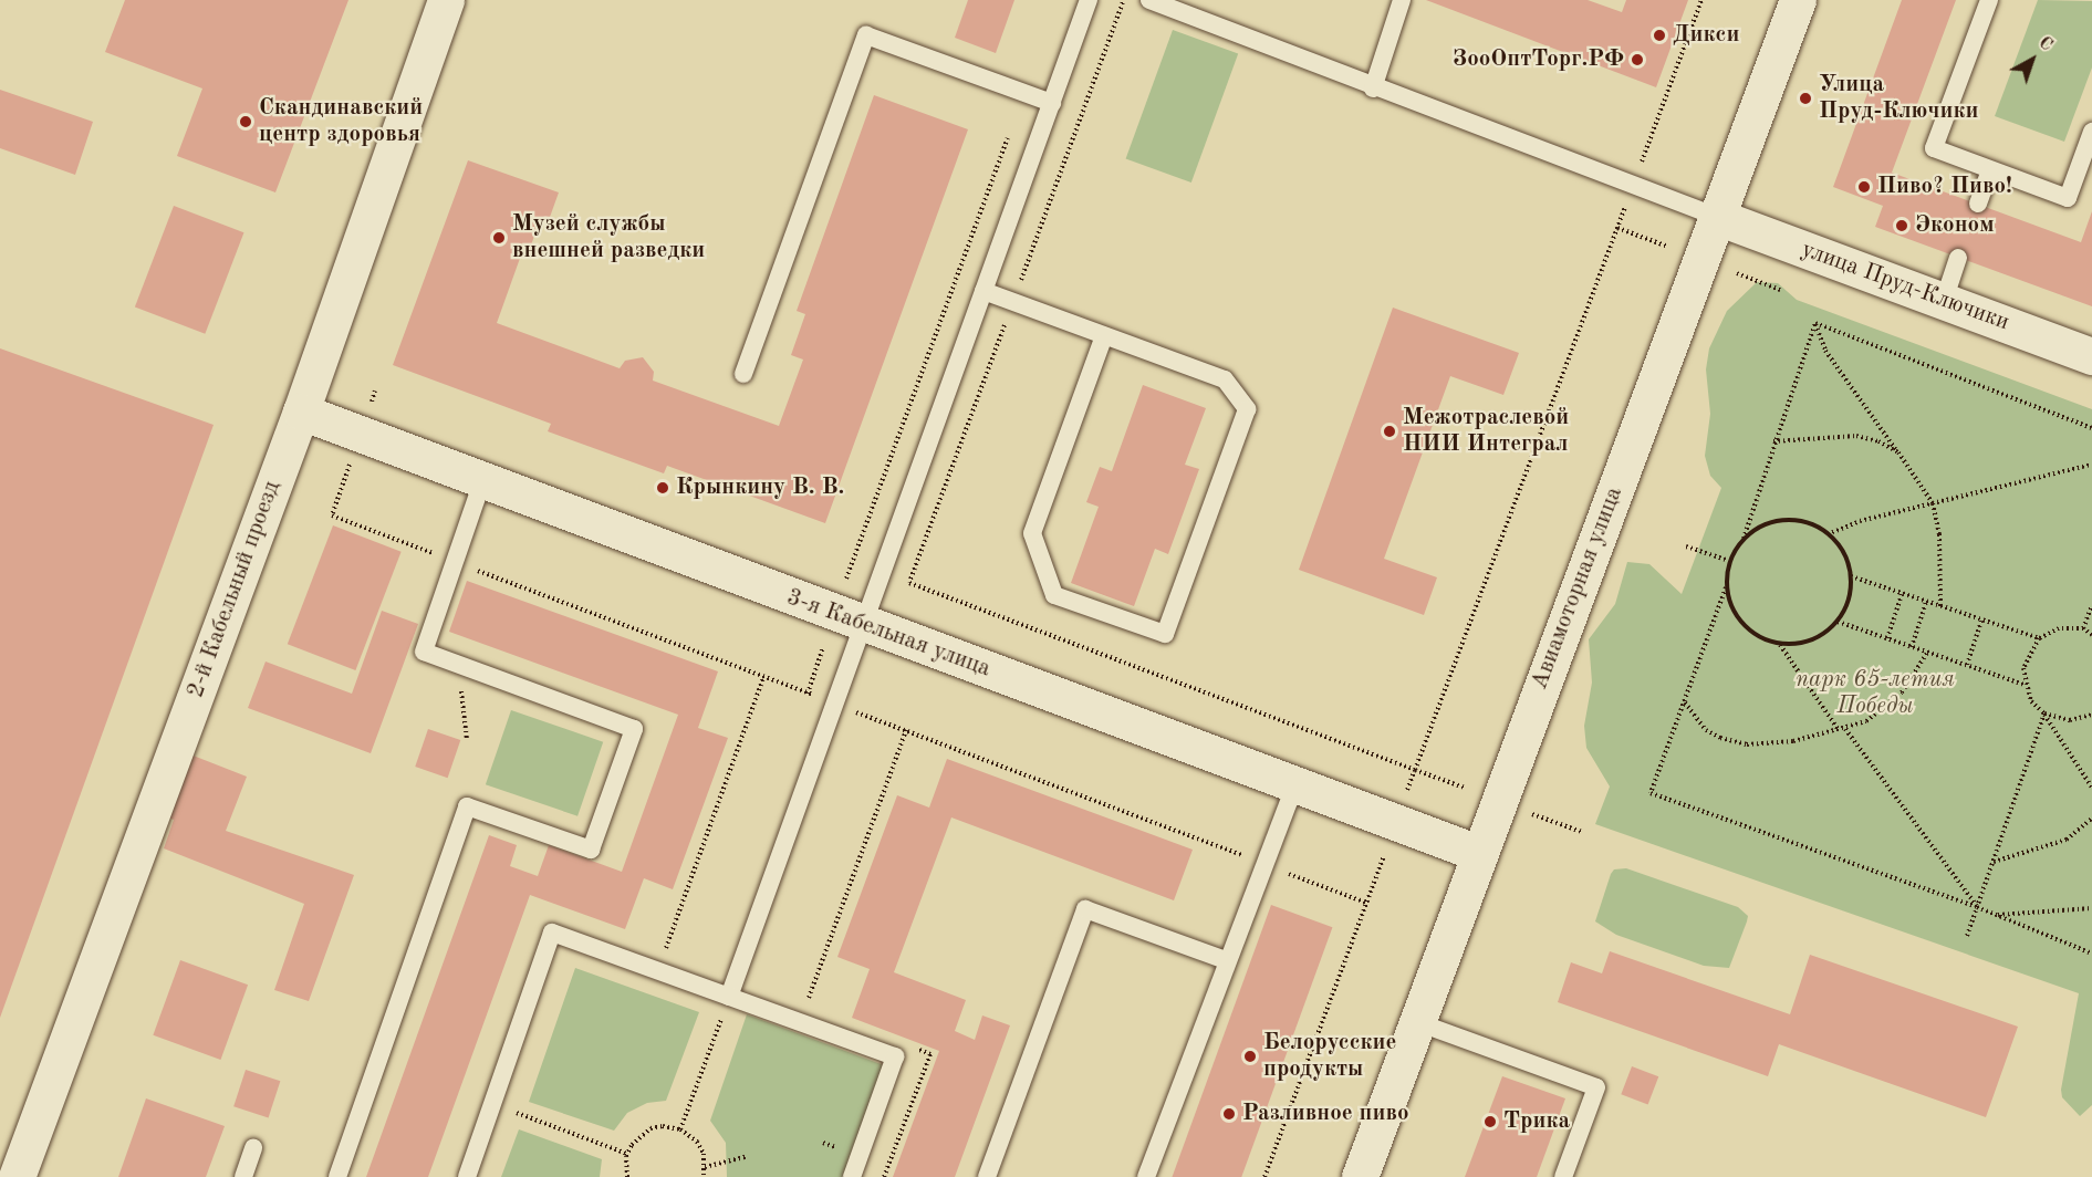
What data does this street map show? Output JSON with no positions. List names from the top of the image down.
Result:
{
  "streets": {
    "street": [
      "улица Пруд-Ключики",
      "Авиамоторная улица",
      "2-й Кабельный проезд",
      "3-я Кабельная улица"
    ]
  },
  "crossings": [
    ["улица Пруд-Ключики", "Авиамоторная улица"],
    ["Авиамоторная улица", "3-я Кабельная улица"],
    ["2-й Кабельный проезд", "3-я Кабельная улица"]
  ],
  "parks": ["парк 65-летия Победы"],
  "places": [
    "Дикси",
    "ЗооОптТорг.РФ",
    "Улица Пруд-Ключики",
    "Скандинавский центр здоровья",
    "Пиво? Пиво!",
    "Эконом",
    "Музей службы внешней разведки",
    "Межотраслевой НИИ Интеграл",
    "Крынкину В. В.",
    "Белорусские продукты",
    "Разливное пиво",
    "Трика"
  ],
  "north": "top right"
}
